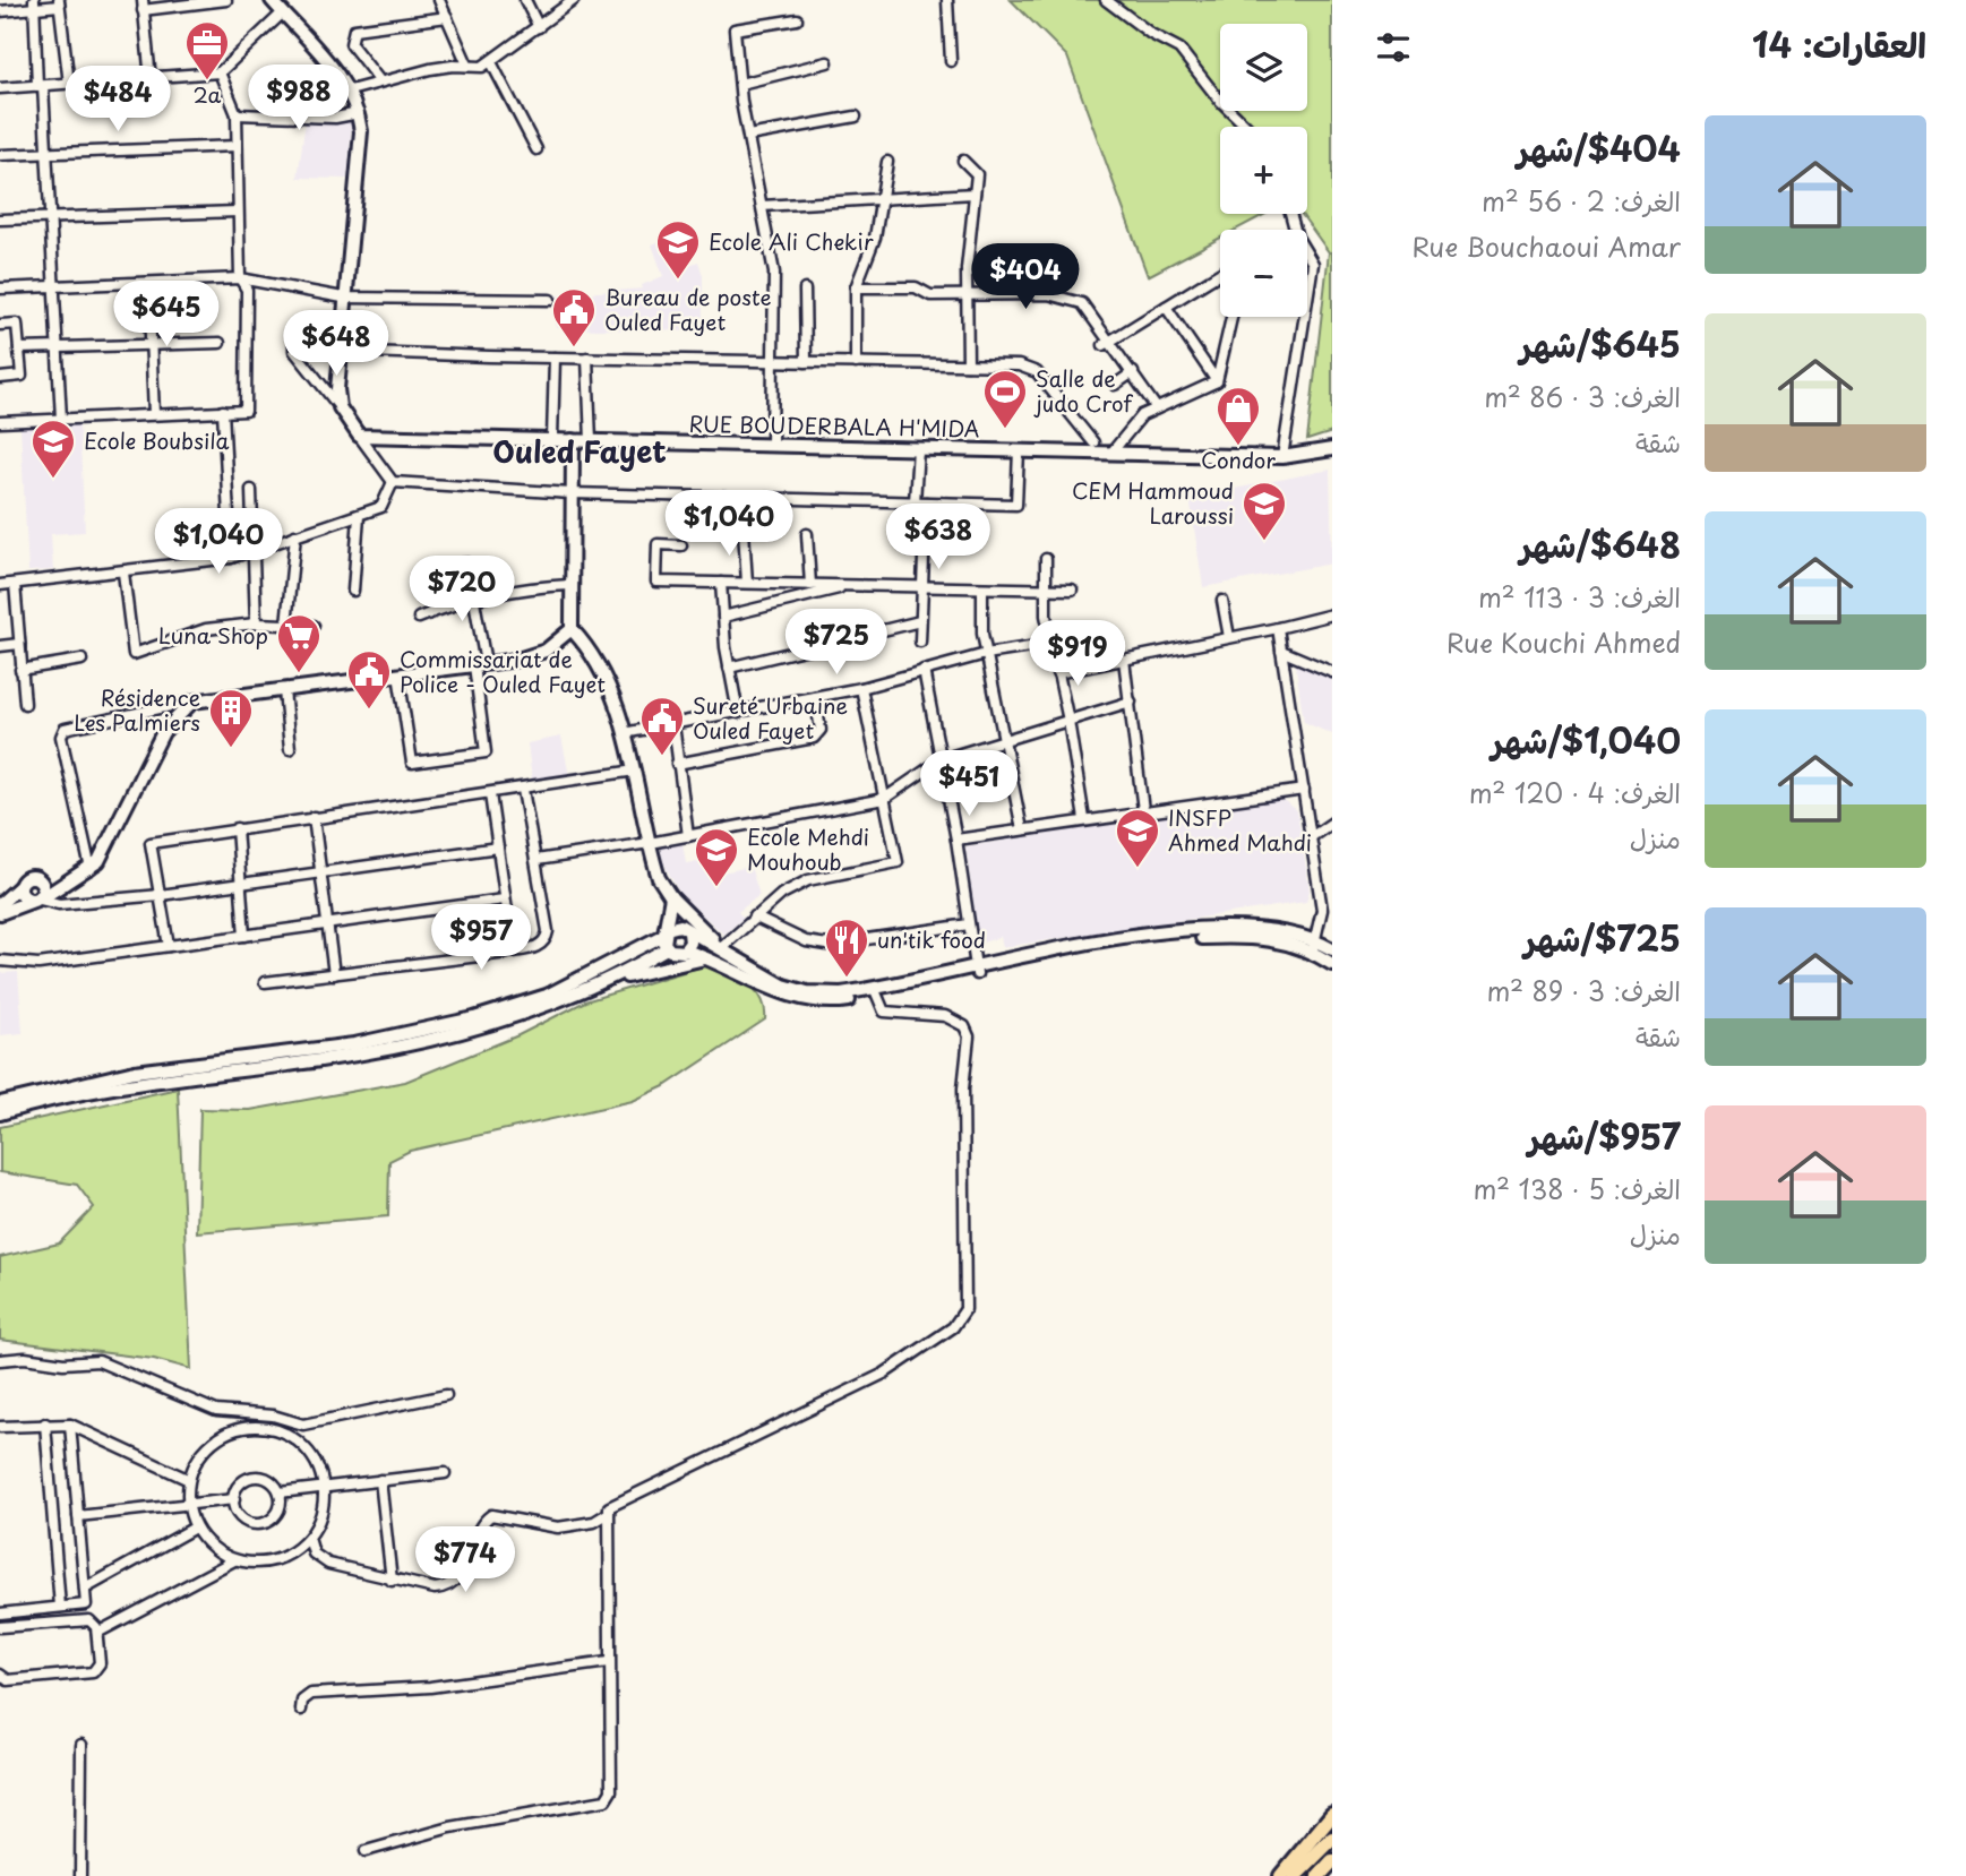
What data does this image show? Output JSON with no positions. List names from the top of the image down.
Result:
{
  "streets": {
    "main road": ["RUE BOUDERBALA H'MIDA"]
  },
  "districts": ["Ouled Fayet"],
  "places": {
    "office": ["2a"],
    "school or university": [
      "Ecole Ali Chekir",
      "Ecole Boubsila",
      "CEM Hammoud Laroussi",
      "INSFP Ahmed Mahdi",
      "Ecole Mehdi Mouhoub"
    ],
    "public building": ["Bureau de poste Ouled Fayet", "Commissariat de Police - Ouled Fayet", "Sureté Urbaine Ouled Fayet"],
    "sports": ["Salle de judo Crof"],
    "shop": ["Condor"],
    "supermarket": ["Luna Shop"],
    "building": ["Résidence Les Palmiers"],
    "restaurant": ["un'tik food"]
  },
  "page": {
    "heading": "العقارات: 14",
    "map_buttons": ["+", "−"],
    "price": [
      "$988",
      "$484",
      "$404",
      "$645",
      "$648",
      "$1,040",
      "$638",
      "$1,040",
      "$720",
      "$725",
      "$919",
      "$451",
      "$957",
      "$774"
    ],
    "list": [
      {
        "name": "$404/شهر",
        "note": "الغرف: 2 · 56 m² · Rue Bouchaoui Amar"
      },
      {
        "name": "$645/شهر",
        "note": "الغرف: 3 · 86 m² · شقة"
      },
      {
        "name": "$648/شهر",
        "note": "الغرف: 3 · 113 m² · Rue Kouchi Ahmed"
      },
      {
        "name": "$1,040/شهر",
        "note": "الغرف: 4 · 120 m² · منزل"
      },
      {
        "name": "$725/شهر",
        "note": "الغرف: 3 · 89 m² · شقة"
      },
      {
        "name": "$957/شهر",
        "note": "الغرف: 5 · 138 m² · منزل"
      }
    ]
  }
}
